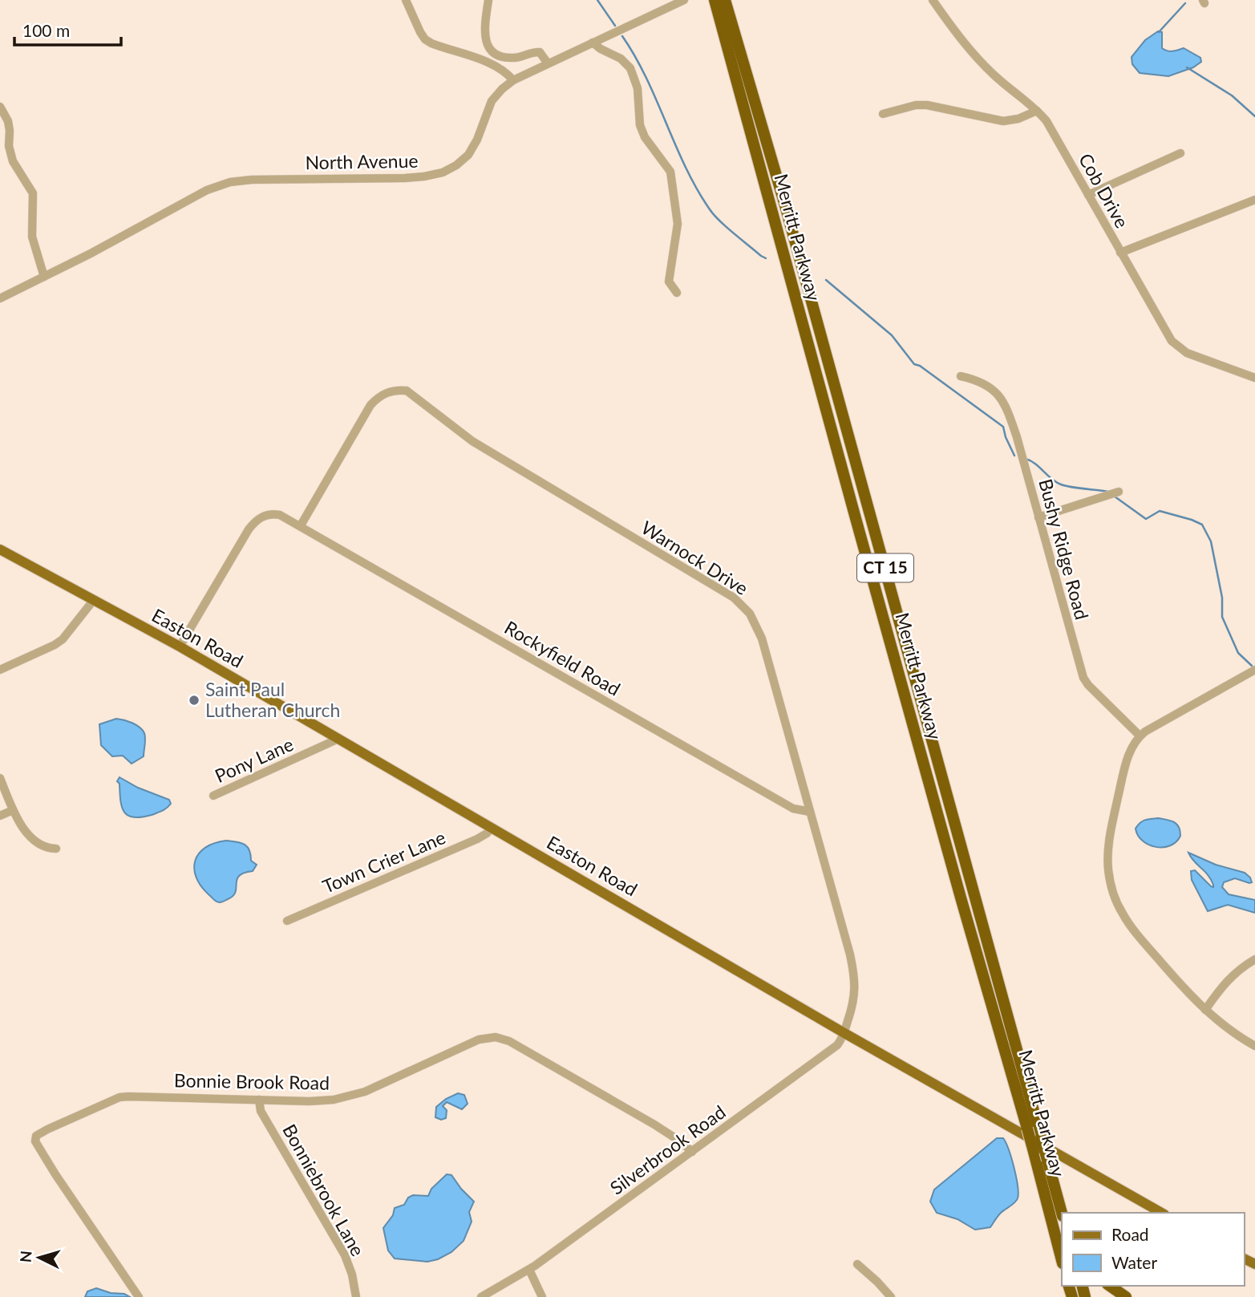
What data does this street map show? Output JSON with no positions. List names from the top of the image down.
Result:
{
  "streets": {
    "highway": ["Merritt Parkway", "CT 15"],
    "main road": ["Easton Road"],
    "street": [
      "North Avenue",
      "Cob Drive",
      "Bushy Ridge Road",
      "Warnock Drive",
      "Rockyfield Road",
      "Pony Lane",
      "Town Crier Lane",
      "Bonnie Brook Road",
      "Silverbrook Road",
      "Bonniebrook Lane"
    ]
  },
  "crossings": [
    ["Warnock Drive", "Easton Road"],
    ["Warnock Drive", "Rockyfield Road"],
    ["Warnock Drive", "Silverbrook Road"],
    ["Easton Road", "Rockyfield Road"],
    ["Easton Road", "Pony Lane"],
    ["Easton Road", "Town Crier Lane"],
    ["Easton Road", "Silverbrook Road"],
    ["Bonnie Brook Road", "Silverbrook Road"],
    ["Bonnie Brook Road", "Bonniebrook Lane"]
  ],
  "places": ["Saint Paul Lutheran Church"],
  "legend": ["Road", "Water"],
  "scale_bar": "100 m",
  "north": "left"
}
